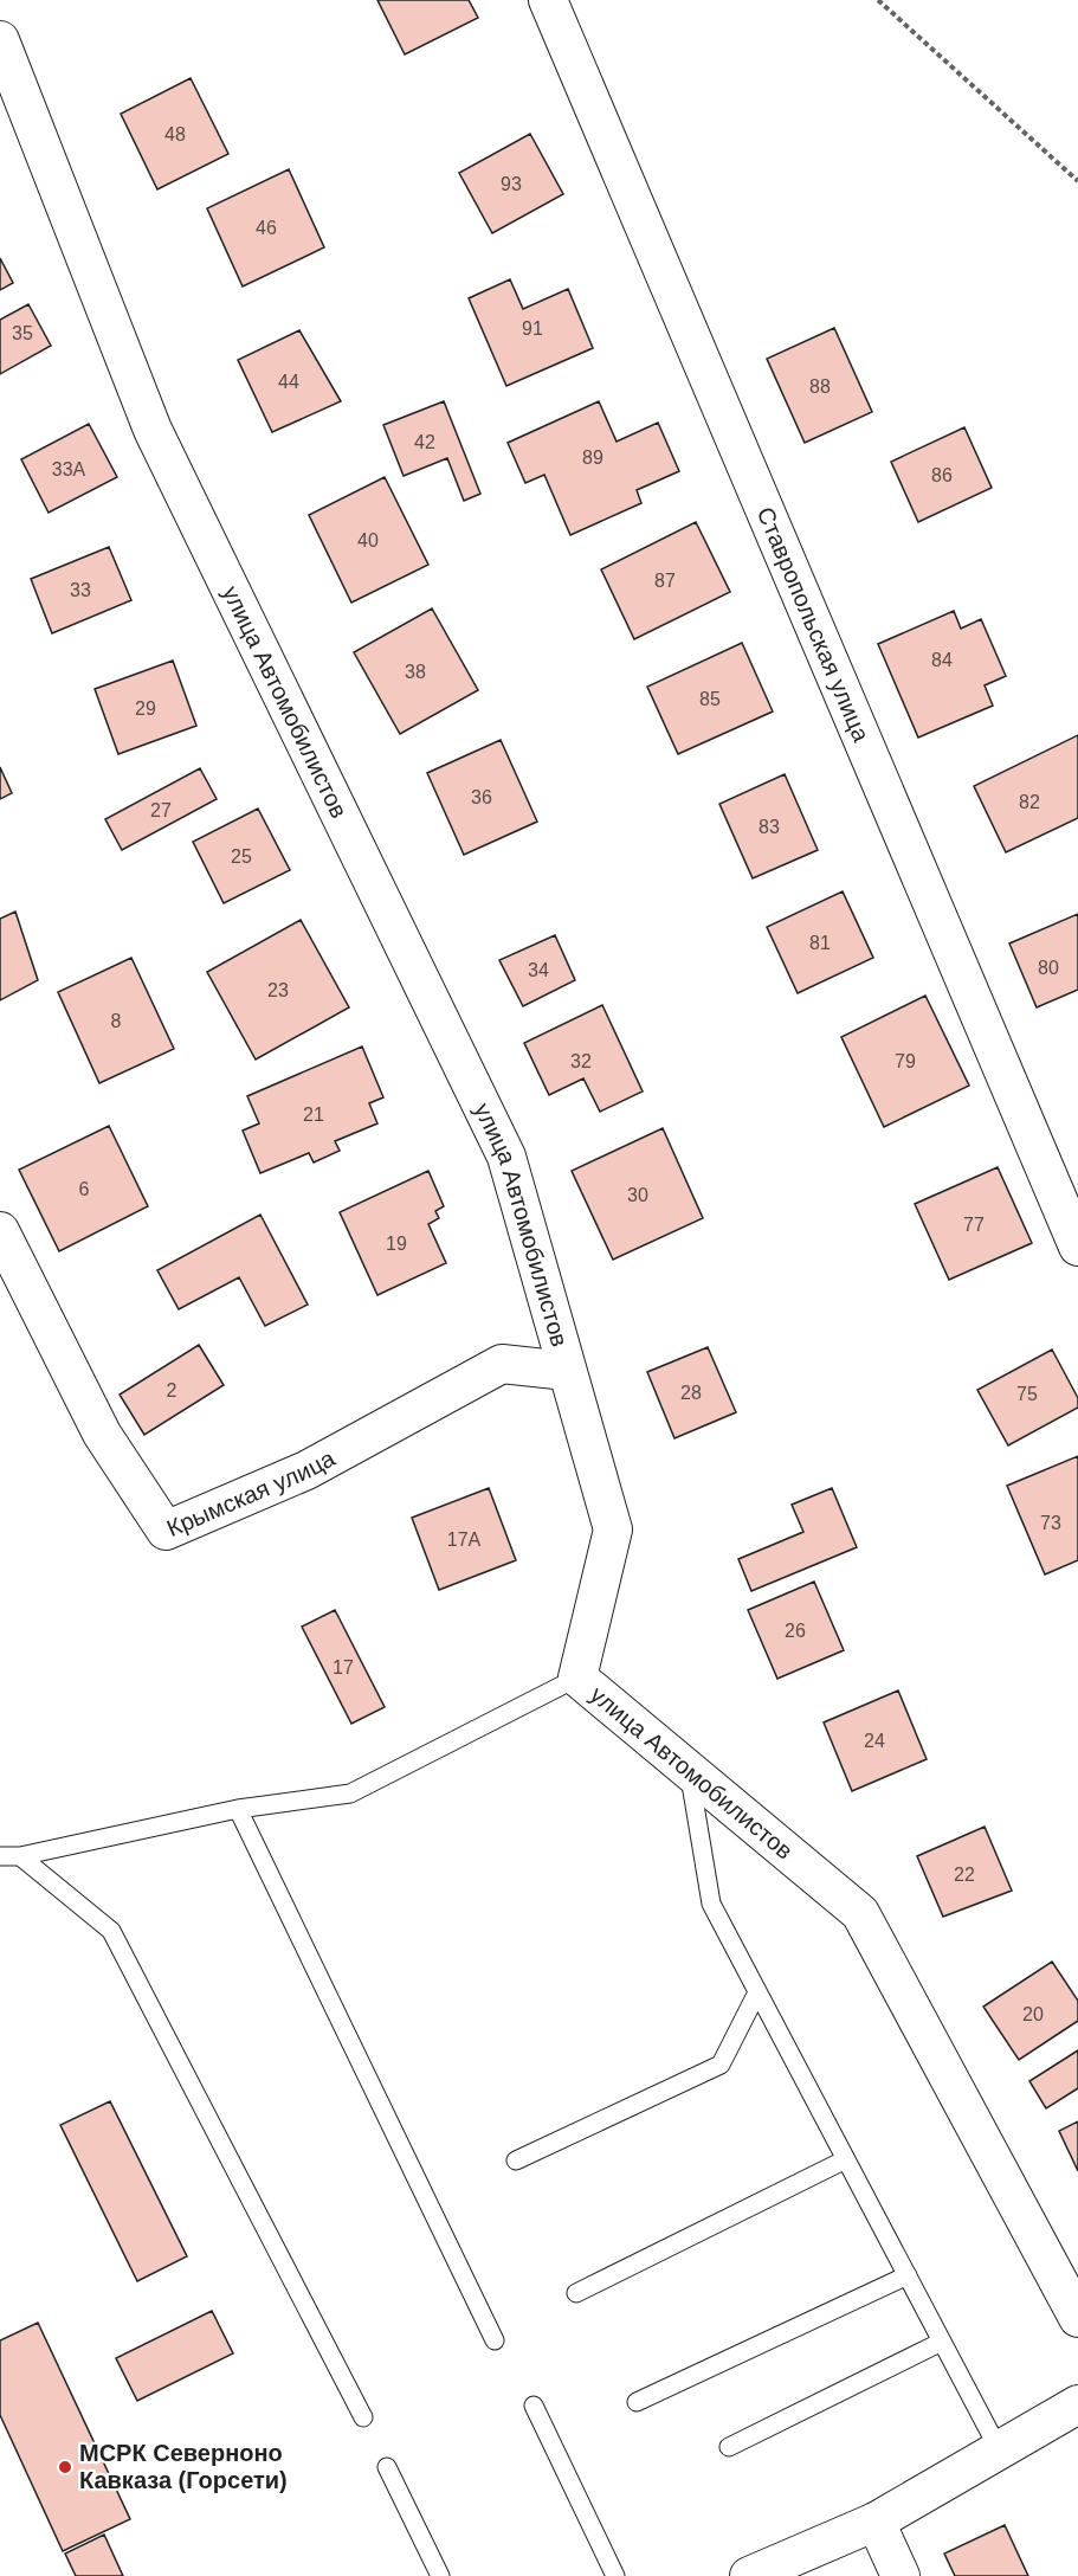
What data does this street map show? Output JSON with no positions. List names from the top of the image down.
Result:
{
  "streets": {
    "street": ["Ставропольская улица", "улица Автомобилистов", "Крымская улица"]
  },
  "crossings": [
    ["улица Автомобилистов", "Крымская улица"]
  ],
  "places": ["МСРК Северноно Кавказа (Горсети)"],
  "house_numbers": [
    "48",
    "93",
    "46",
    "91",
    "35",
    "44",
    "88",
    "42",
    "89",
    "33А",
    "86",
    "40",
    "87",
    "33",
    "84",
    "38",
    "85",
    "29",
    "36",
    "82",
    "27",
    "83",
    "25",
    "81",
    "80",
    "34",
    "23",
    "8",
    "32",
    "79",
    "21",
    "6",
    "30",
    "77",
    "19",
    "2",
    "28",
    "75",
    "73",
    "17А",
    "26",
    "17",
    "24",
    "22",
    "20"
  ]
}
